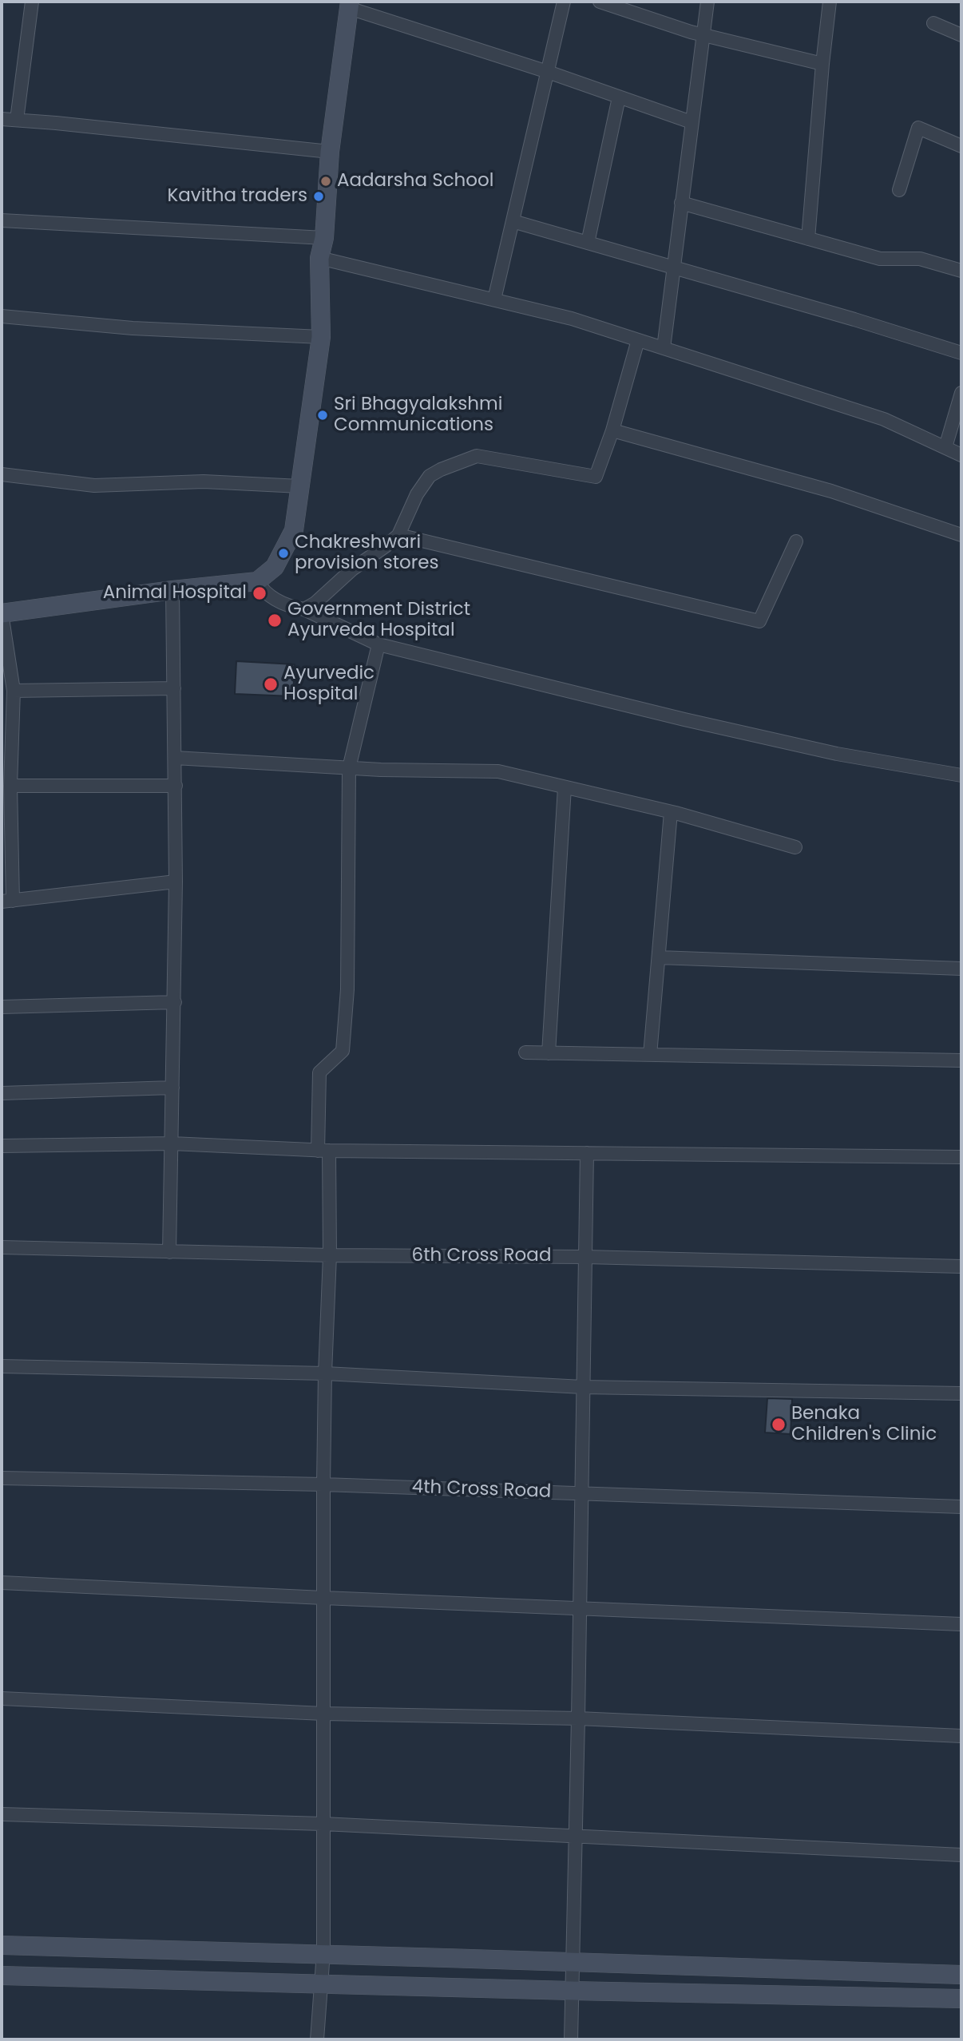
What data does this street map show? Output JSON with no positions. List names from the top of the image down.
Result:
{
  "streets": {
    "street": ["6th Cross Road", "4th Cross Road"]
  },
  "places": [
    "Aadarsha School",
    "Kavitha traders",
    "Sri Bhagyalakshmi Communications",
    "Chakreshwari provision stores",
    "Animal Hospital",
    "Government District Ayurveda Hospital",
    "Ayurvedic Hospital",
    "Benaka Children's Clinic"
  ]
}
